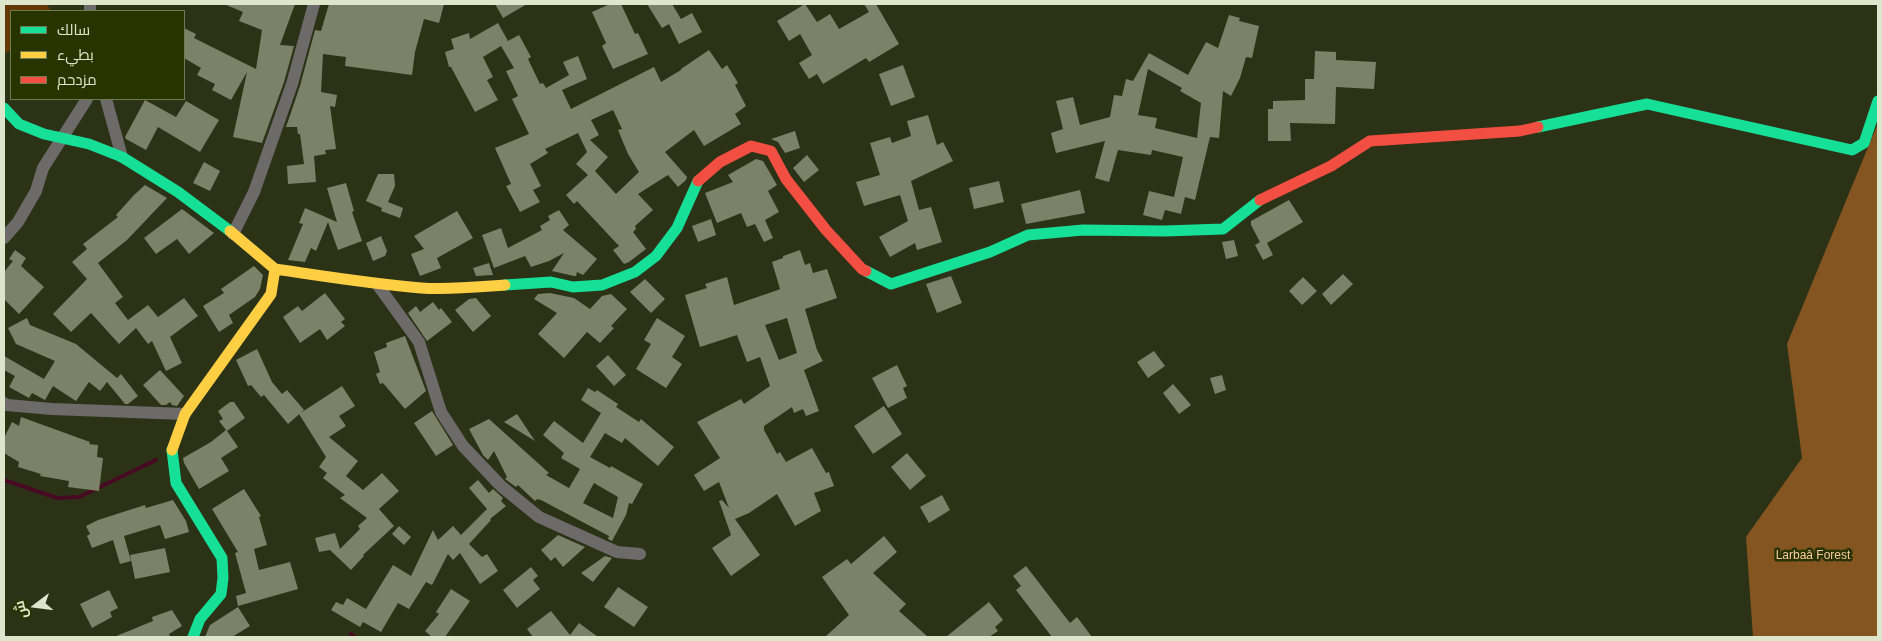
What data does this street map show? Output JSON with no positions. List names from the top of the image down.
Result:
{
  "parks": ["Larbaâ Forest"],
  "legend": ["سالك", "بطيء", "مزدحم"],
  "north": "left"
}
